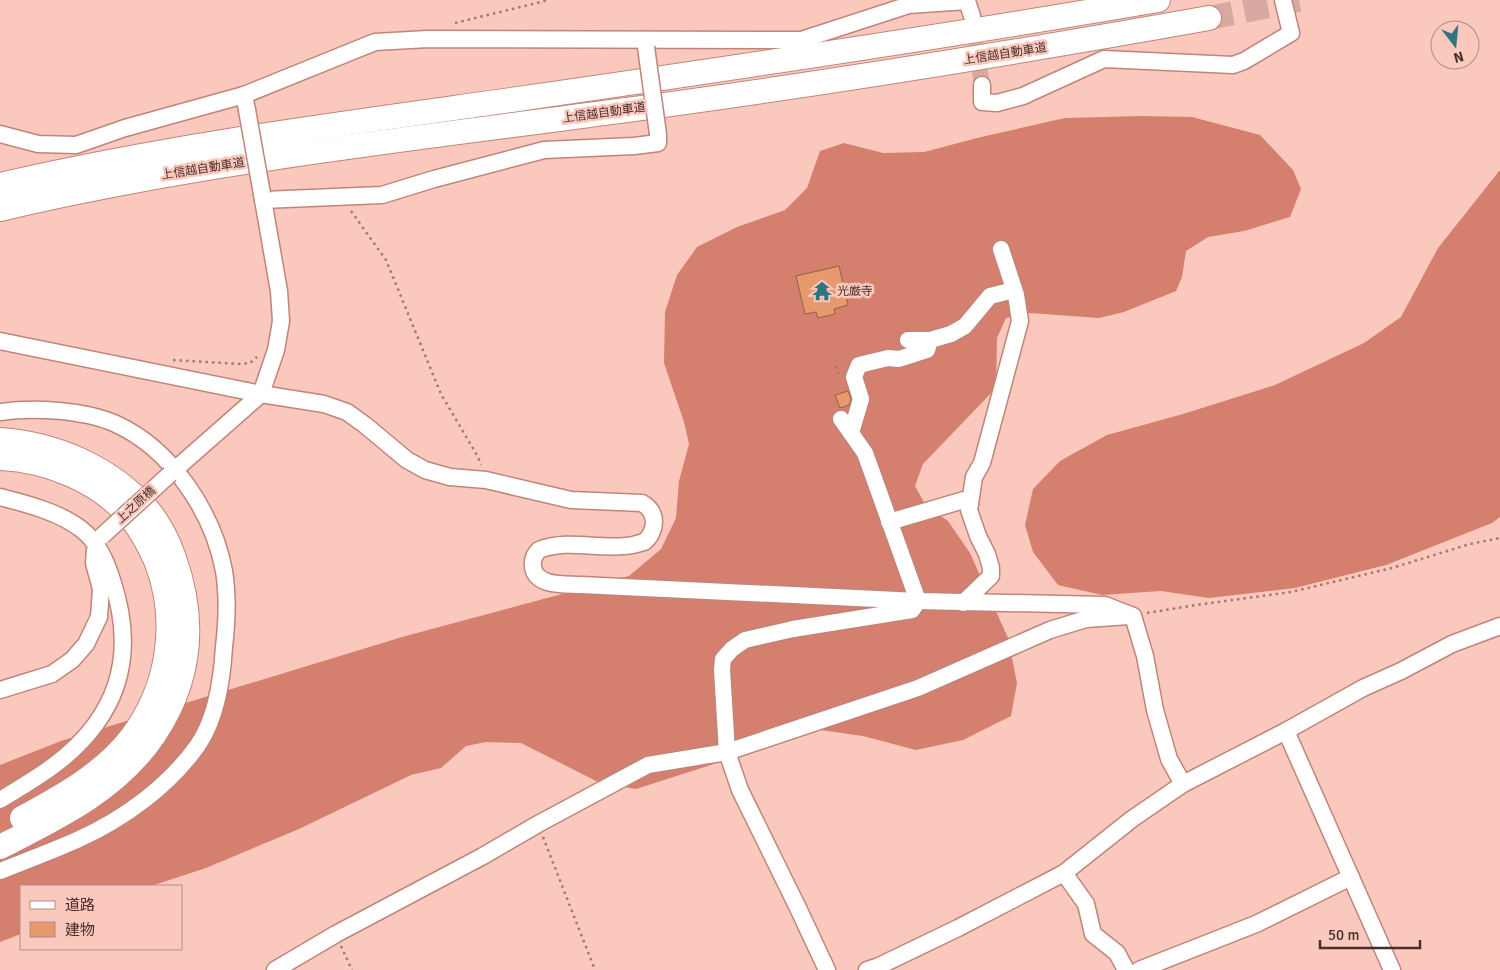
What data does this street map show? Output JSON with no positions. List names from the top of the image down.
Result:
{
  "streets": {
    "highway": ["上信越自動車道"],
    "street": ["上之原橋"]
  },
  "places": {
    "temple": ["光厳寺"]
  },
  "legend": ["道路", "建物"],
  "scale_bar": "50 m",
  "north": "bottom"
}
